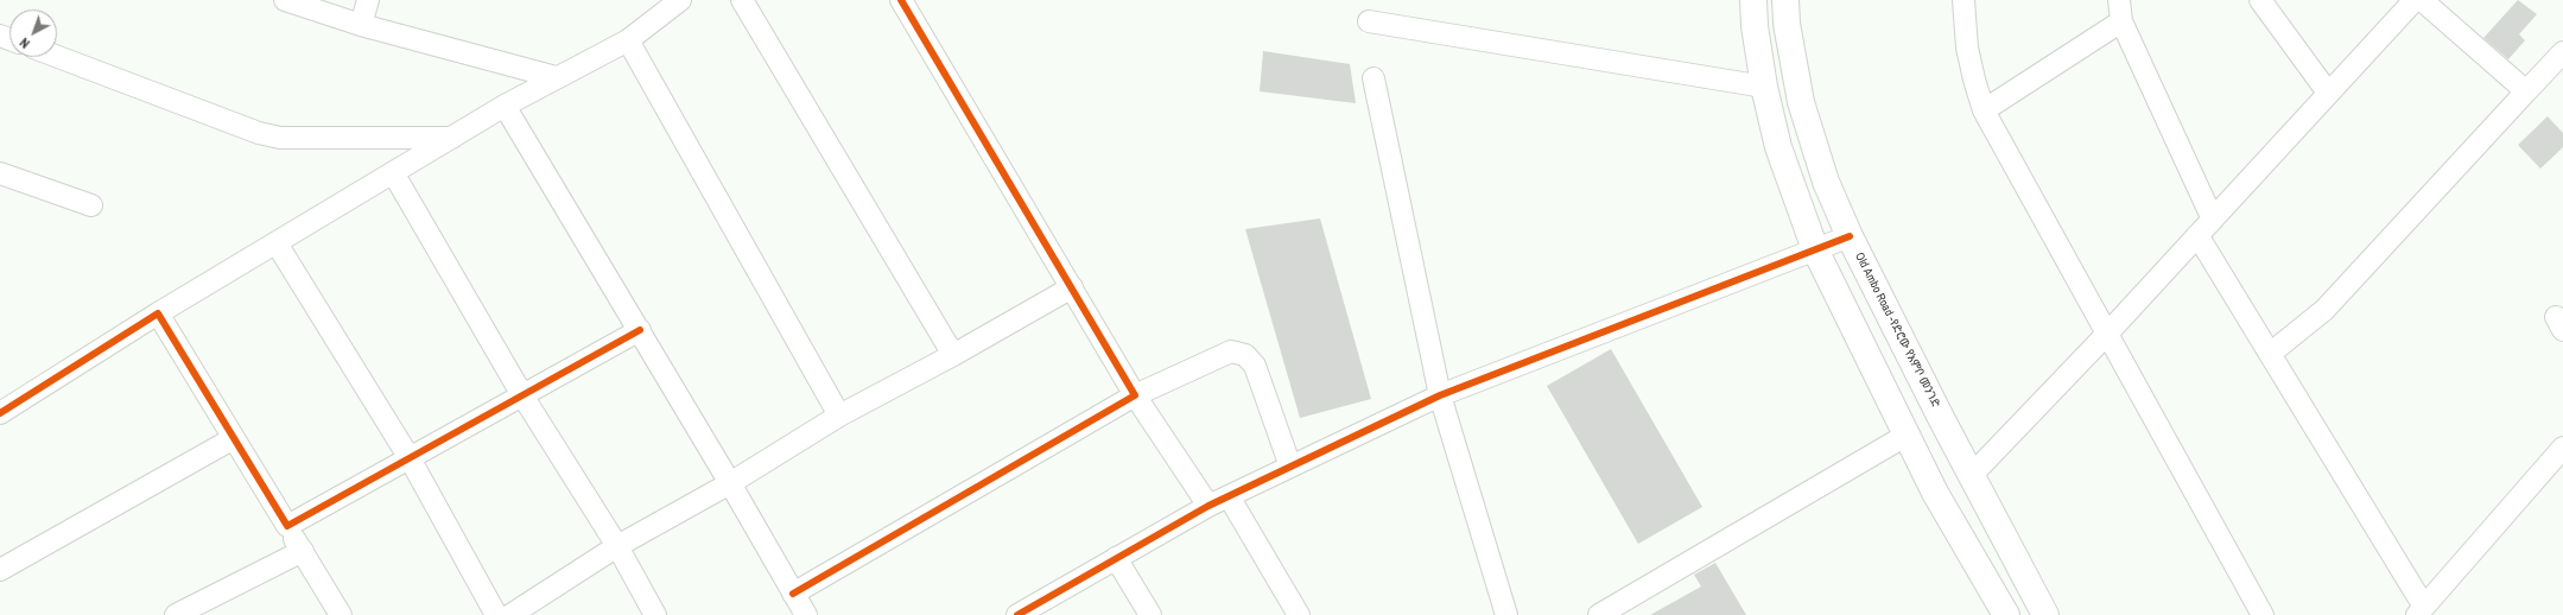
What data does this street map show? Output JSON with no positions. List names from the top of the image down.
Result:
{
  "streets": {
    "main road": ["Old Ambo Road -የድሮው የአምቦ መንገድ"]
  },
  "north": "bottom left"
}
